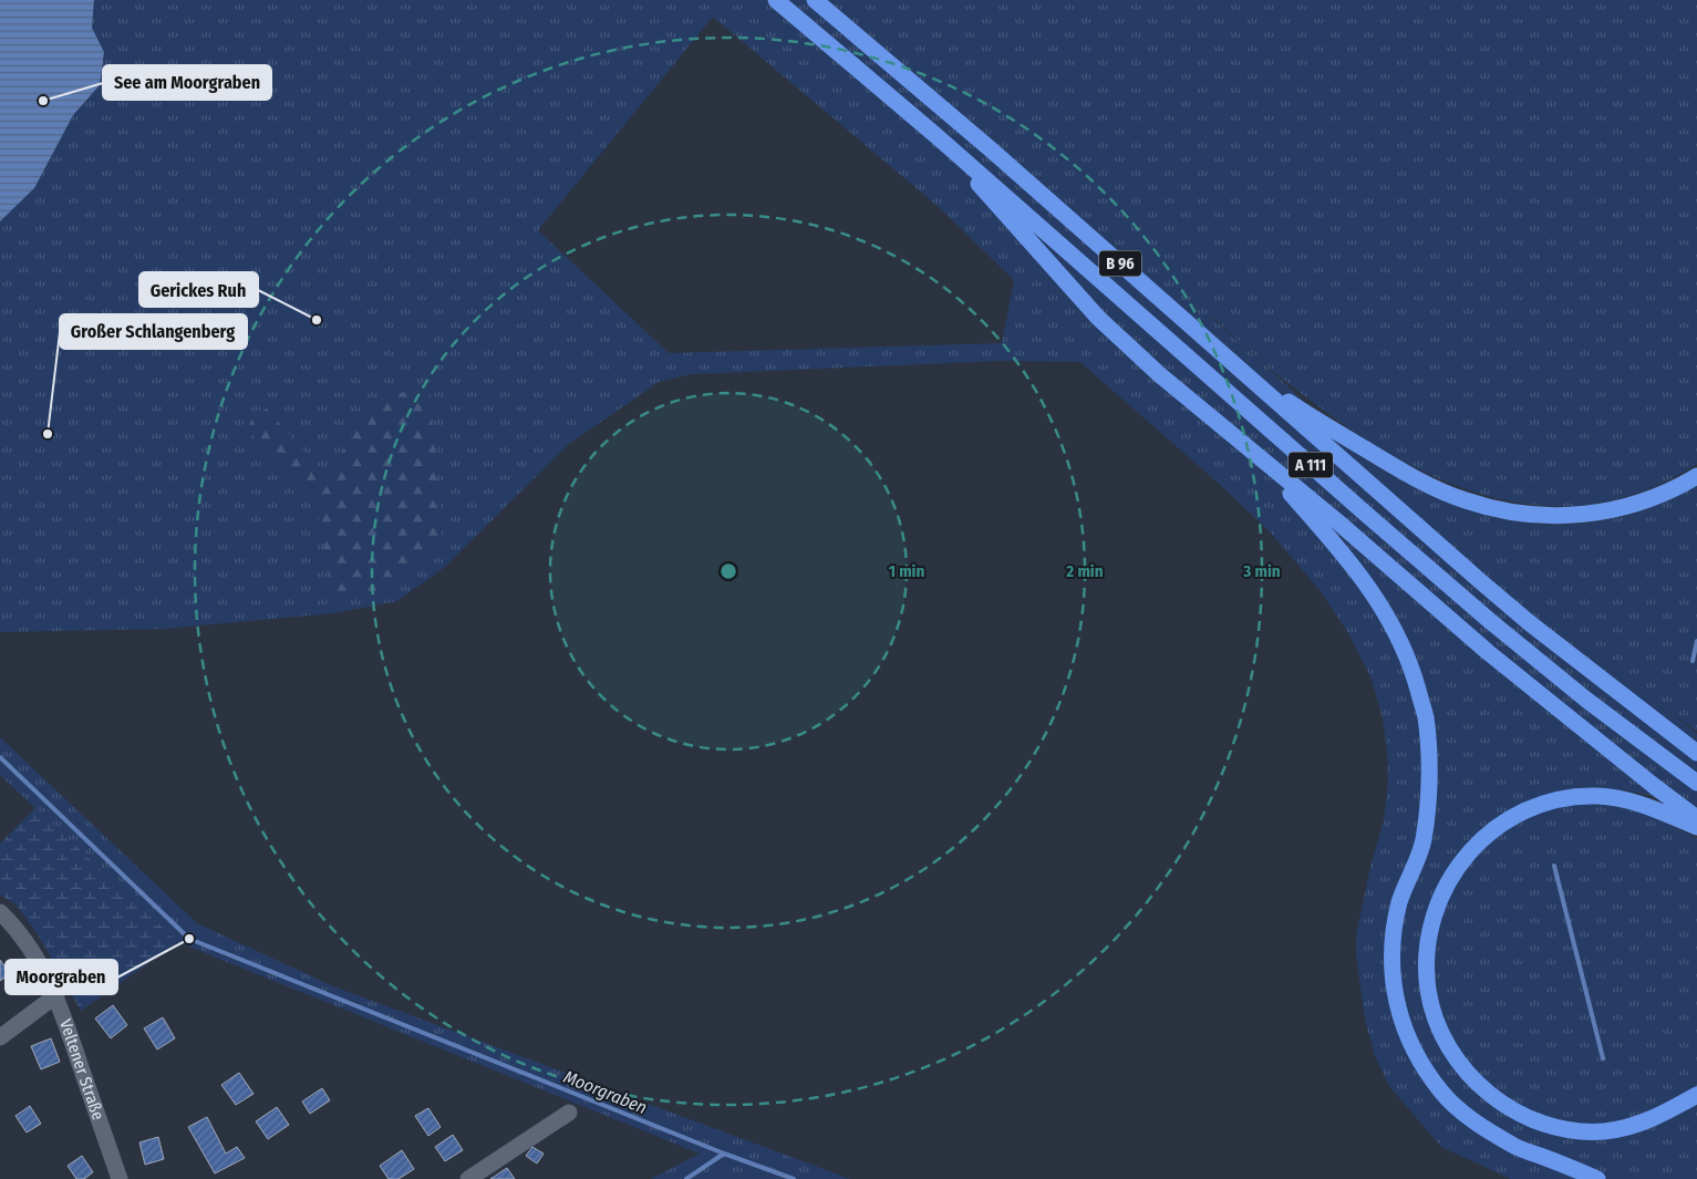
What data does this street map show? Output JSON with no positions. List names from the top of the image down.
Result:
{
  "streets": {
    "highway": ["B 96", "A 111"],
    "street": ["Veltener Straße"]
  },
  "crossings": [
    ["B 96", "A 111"]
  ],
  "water": ["Moorgraben"],
  "places": [
    "See am Moorgraben",
    "Gerickes Ruh",
    "Großer Schlangenberg",
    "Moorgraben"
  ],
  "rings": ["1 min", "2 min", "3 min"]
}
